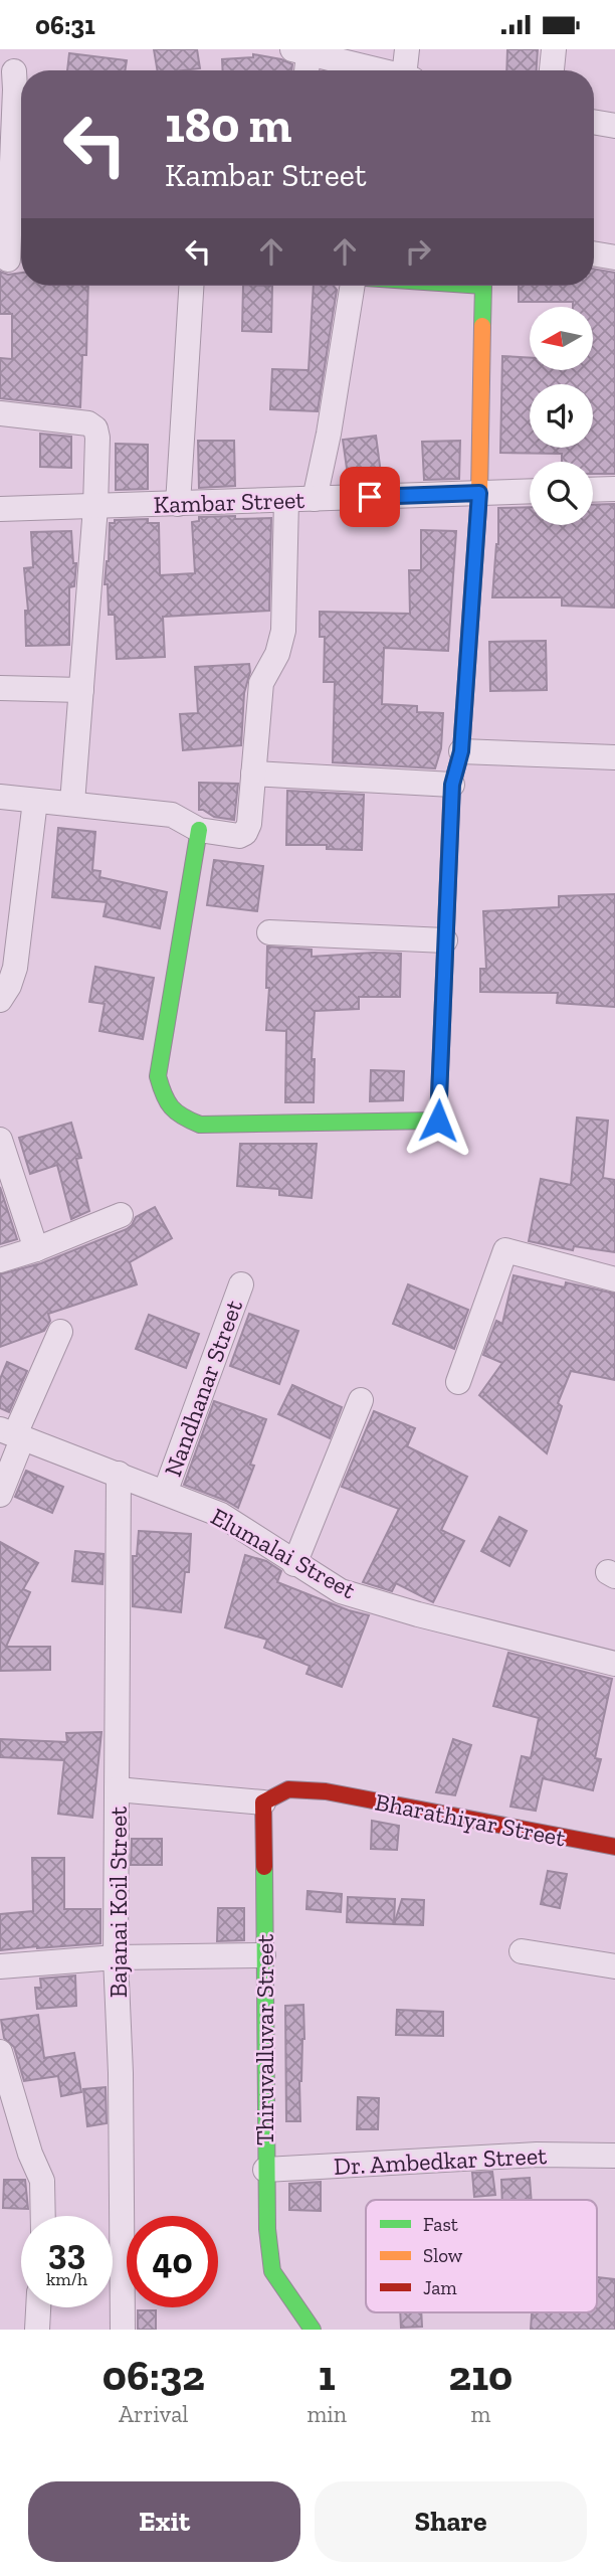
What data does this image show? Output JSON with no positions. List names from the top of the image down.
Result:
{
  "streets": {
    "street": [
      "Kambar Street",
      "Nandhanar Street",
      "Elumalai Street",
      "Bharathiyar Street",
      "Bajanai Koil Street",
      "Thiruvalluvar Street",
      "Dr. Ambedkar Street"
    ]
  },
  "crossings": [
    ["Nandhanar Street", "Elumalai Street"],
    ["Elumalai Street", "Bajanai Koil Street"],
    ["Bharathiyar Street", "Thiruvalluvar Street"],
    ["Thiruvalluvar Street", "Dr. Ambedkar Street"]
  ],
  "legend": ["Fast", "Slow", "Jam"],
  "north": "left",
  "page": {
    "status": "06:31",
    "turn": ["180 m", "Kambar Street"],
    "speed": "33 km/h",
    "limit": "40",
    "eta": [
      "06:32",
      "Arrival",
      "1",
      "min",
      "210",
      "m"
    ],
    "buttons": ["Exit", "Share"]
  }
}
